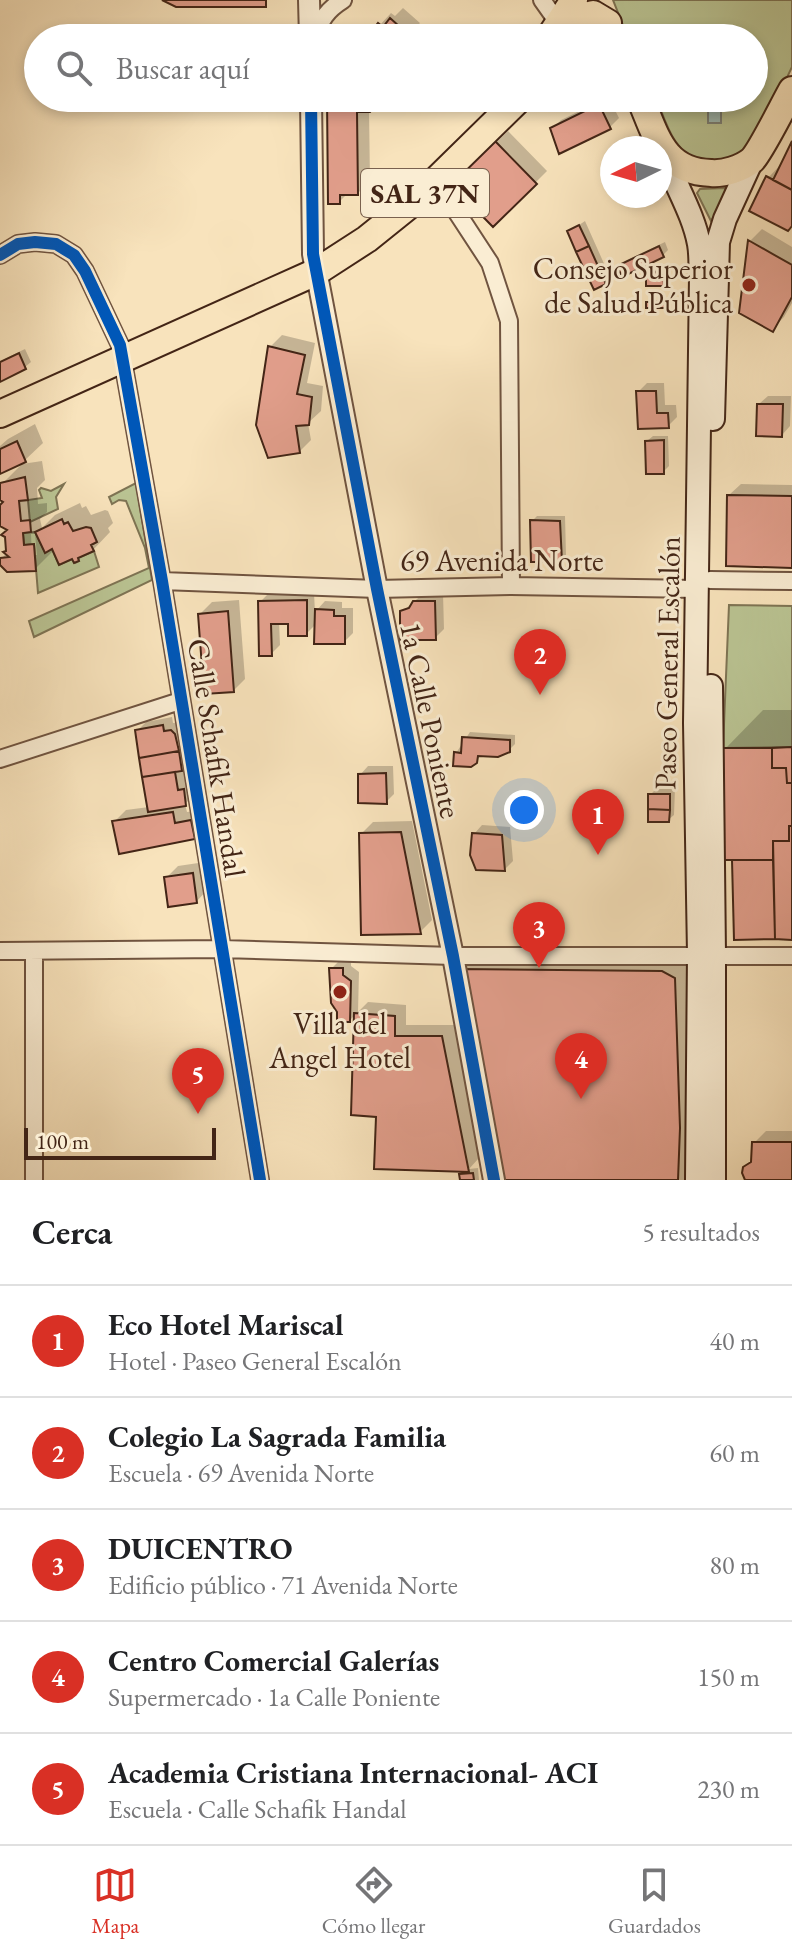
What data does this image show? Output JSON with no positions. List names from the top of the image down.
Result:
{
  "streets": {
    "highway": ["SAL 37N"],
    "main road": ["Paseo General Escalón"],
    "street": ["69 Avenida Norte", "1a Calle Poniente", "Calle Schafik Handal"]
  },
  "crossings": [
    ["SAL 37N", "1a Calle Poniente"],
    ["SAL 37N", "Calle Schafik Handal"],
    ["69 Avenida Norte", "Paseo General Escalón"],
    ["69 Avenida Norte", "1a Calle Poniente"],
    ["69 Avenida Norte", "Calle Schafik Handal"]
  ],
  "places": ["Consejo Superior de Salud Pública", "Villa del Angel Hotel"],
  "scale_bar": "100 m",
  "north": "left",
  "page": {
    "search": "Buscar aquí",
    "pins": [
      "2",
      "1",
      "3",
      "4",
      "5"
    ],
    "scale": "100 m",
    "heading": ["Cerca", "5 resultados"],
    "list": [
      {
        "mark": "1",
        "name": "Eco Hotel Mariscal",
        "note": "Hotel · Paseo General Escalón",
        "value": "40 m"
      },
      {
        "mark": "2",
        "name": "Colegio La Sagrada Familia",
        "note": "Escuela · 69 Avenida Norte",
        "value": "60 m"
      },
      {
        "mark": "3",
        "name": "DUICENTRO",
        "note": "Edificio público · 71 Avenida Norte",
        "value": "80 m"
      },
      {
        "mark": "4",
        "name": "Centro Comercial Galerías",
        "note": "Supermercado · 1a Calle Poniente",
        "value": "150 m"
      },
      {
        "mark": "5",
        "name": "Academia Cristiana Internacional- ACI",
        "note": "Escuela · Calle Schafik Handal",
        "value": "230 m"
      }
    ],
    "nav": ["Mapa", "Cómo llegar", "Guardados"]
  }
}
